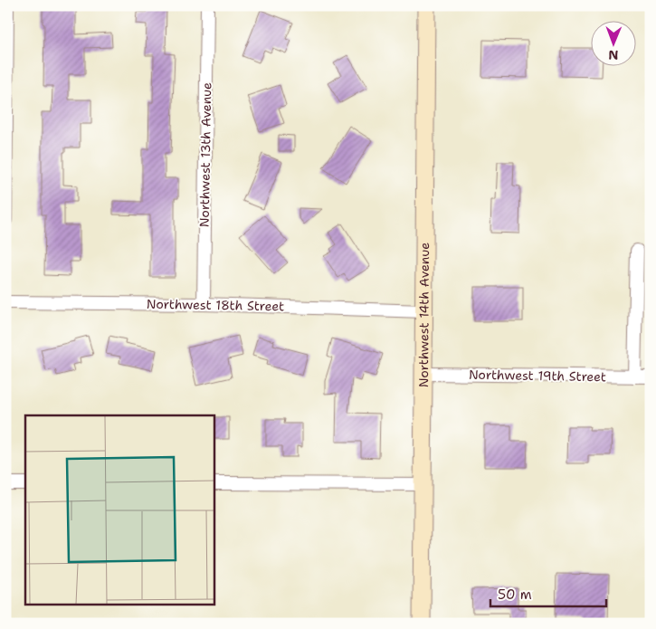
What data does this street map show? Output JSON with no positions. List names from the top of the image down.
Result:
{
  "streets": {
    "street": [
      "Northwest 13th Avenue",
      "Northwest 18th Street",
      "Northwest 14th Avenue",
      "Northwest 19th Street"
    ]
  },
  "crossings": [
    ["Northwest 13th Avenue", "Northwest 18th Street"],
    ["Northwest 18th Street", "Northwest 14th Avenue"],
    ["Northwest 14th Avenue", "Northwest 19th Street"]
  ],
  "scale_bar": "50 m",
  "north": "bottom"
}
